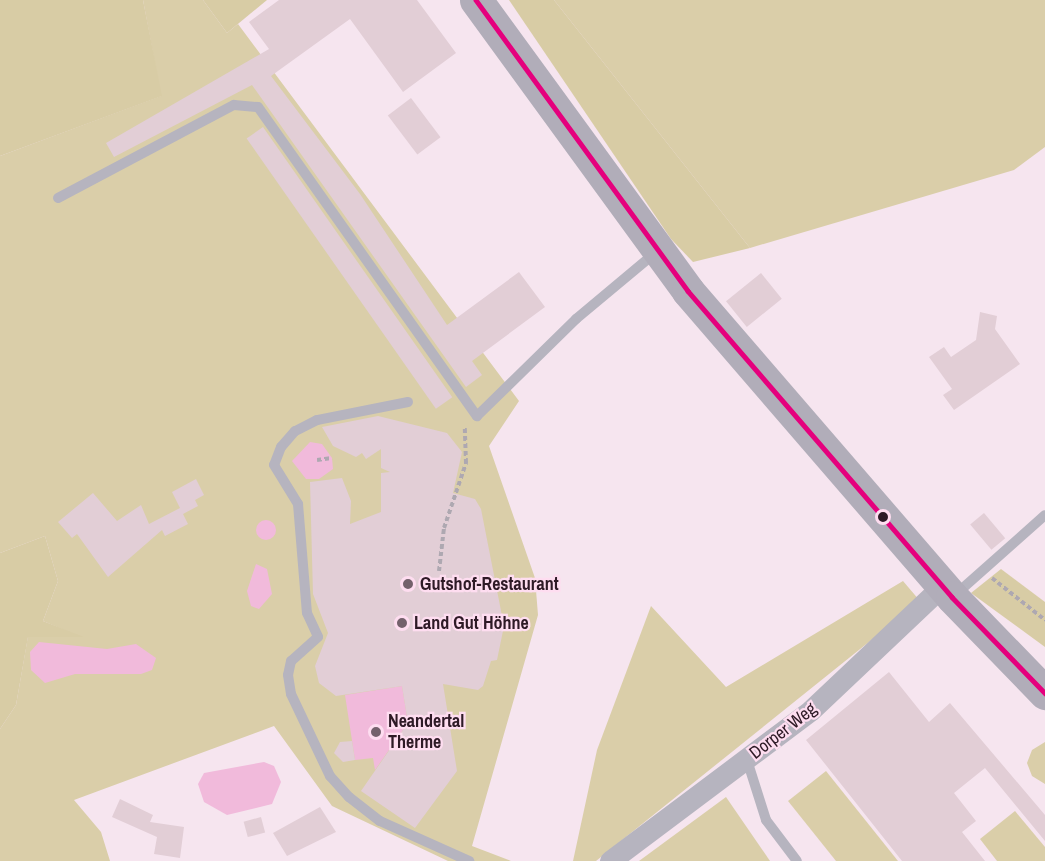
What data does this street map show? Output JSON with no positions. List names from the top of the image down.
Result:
{
  "streets": {
    "street": ["Dorper Weg"]
  },
  "places": ["Gutshof-Restaurant", "Land Gut Höhne", "Neandertal Therme"]
}
